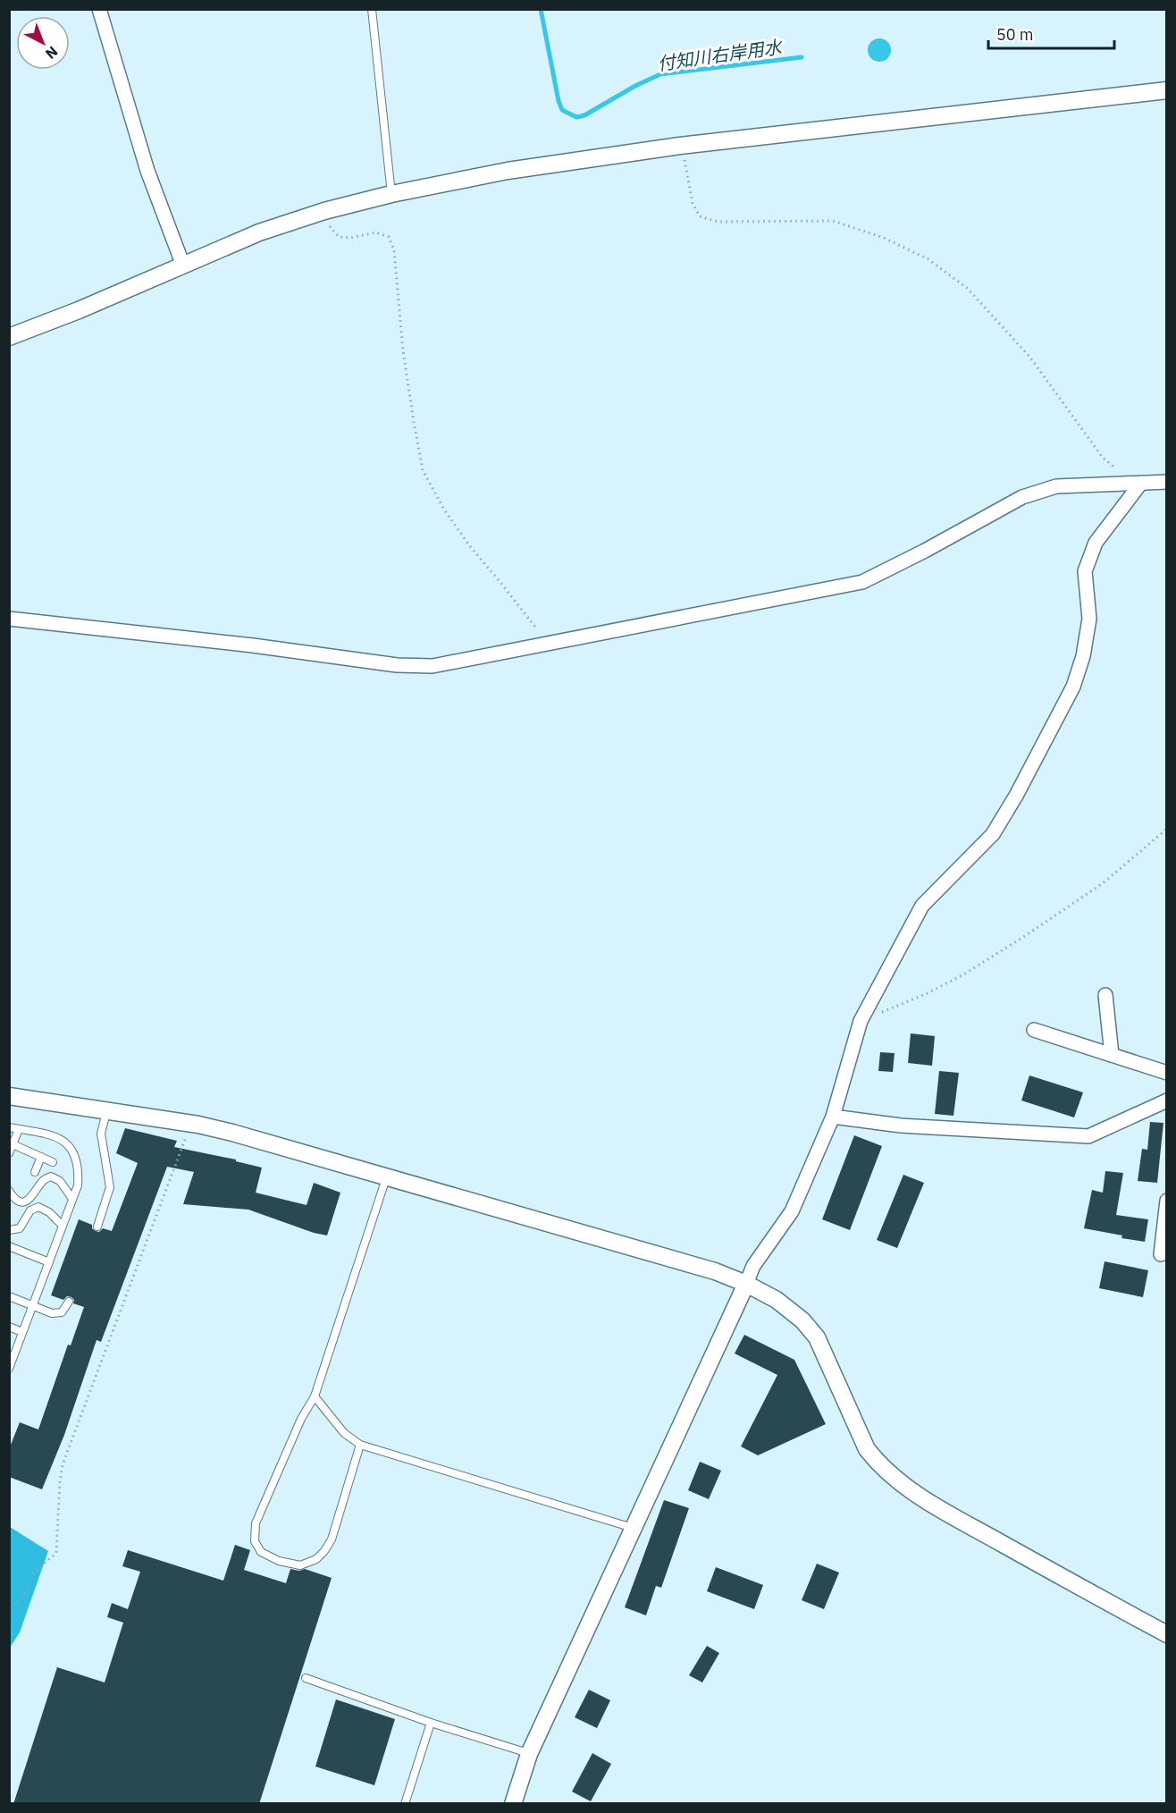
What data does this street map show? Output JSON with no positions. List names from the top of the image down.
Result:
{
  "water": ["付知川右岸用水"],
  "scale_bar": "50 m",
  "north": "bottom right"
}
